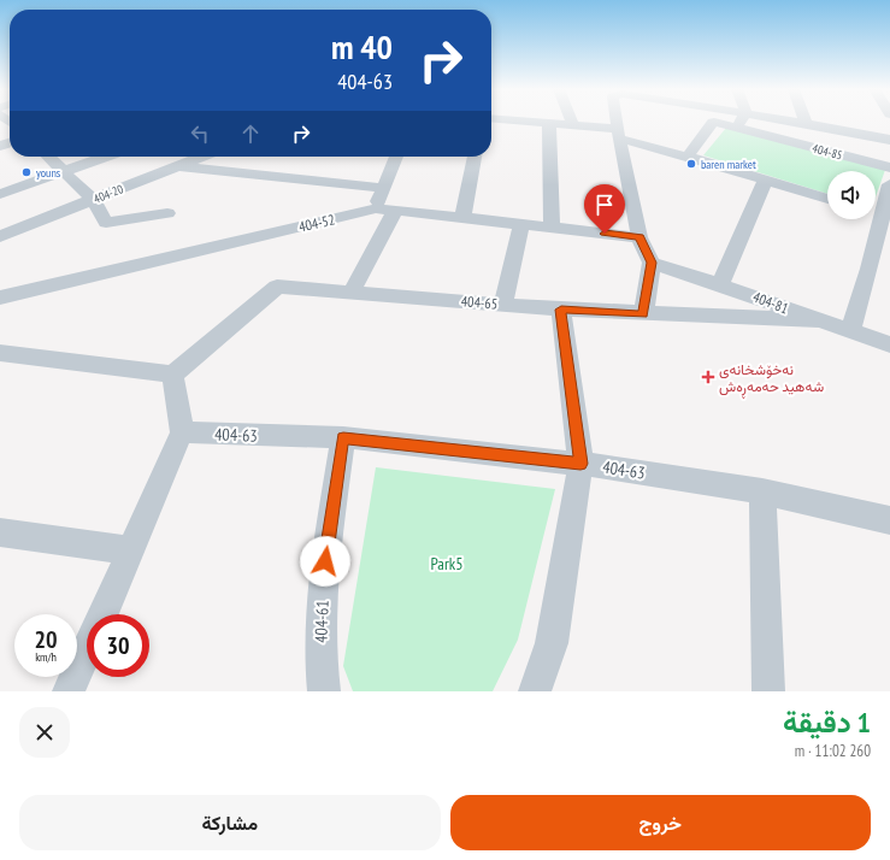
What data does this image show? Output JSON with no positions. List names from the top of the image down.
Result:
{
  "streets": {
    "street": [
      "404-85",
      "404-20",
      "404-52",
      "404-65",
      "404-81",
      "404-63",
      "404-61"
    ]
  },
  "crossings": [
    ["404-65", "404-81"],
    ["404-63", "404-61"]
  ],
  "parks": ["Park5"],
  "places": {
    "other": ["baren market", "youns"],
    "health": ["نەخۆشخانەی شەهید حەمەڕەش"]
  },
  "page": {
    "turn": ["40 m", "404-63"],
    "speed": "20 km/h",
    "limit": "30",
    "heading": ["1 دقيقة", "260 m · 11:02"],
    "buttons": ["خروج", "مشاركة"]
  }
}
